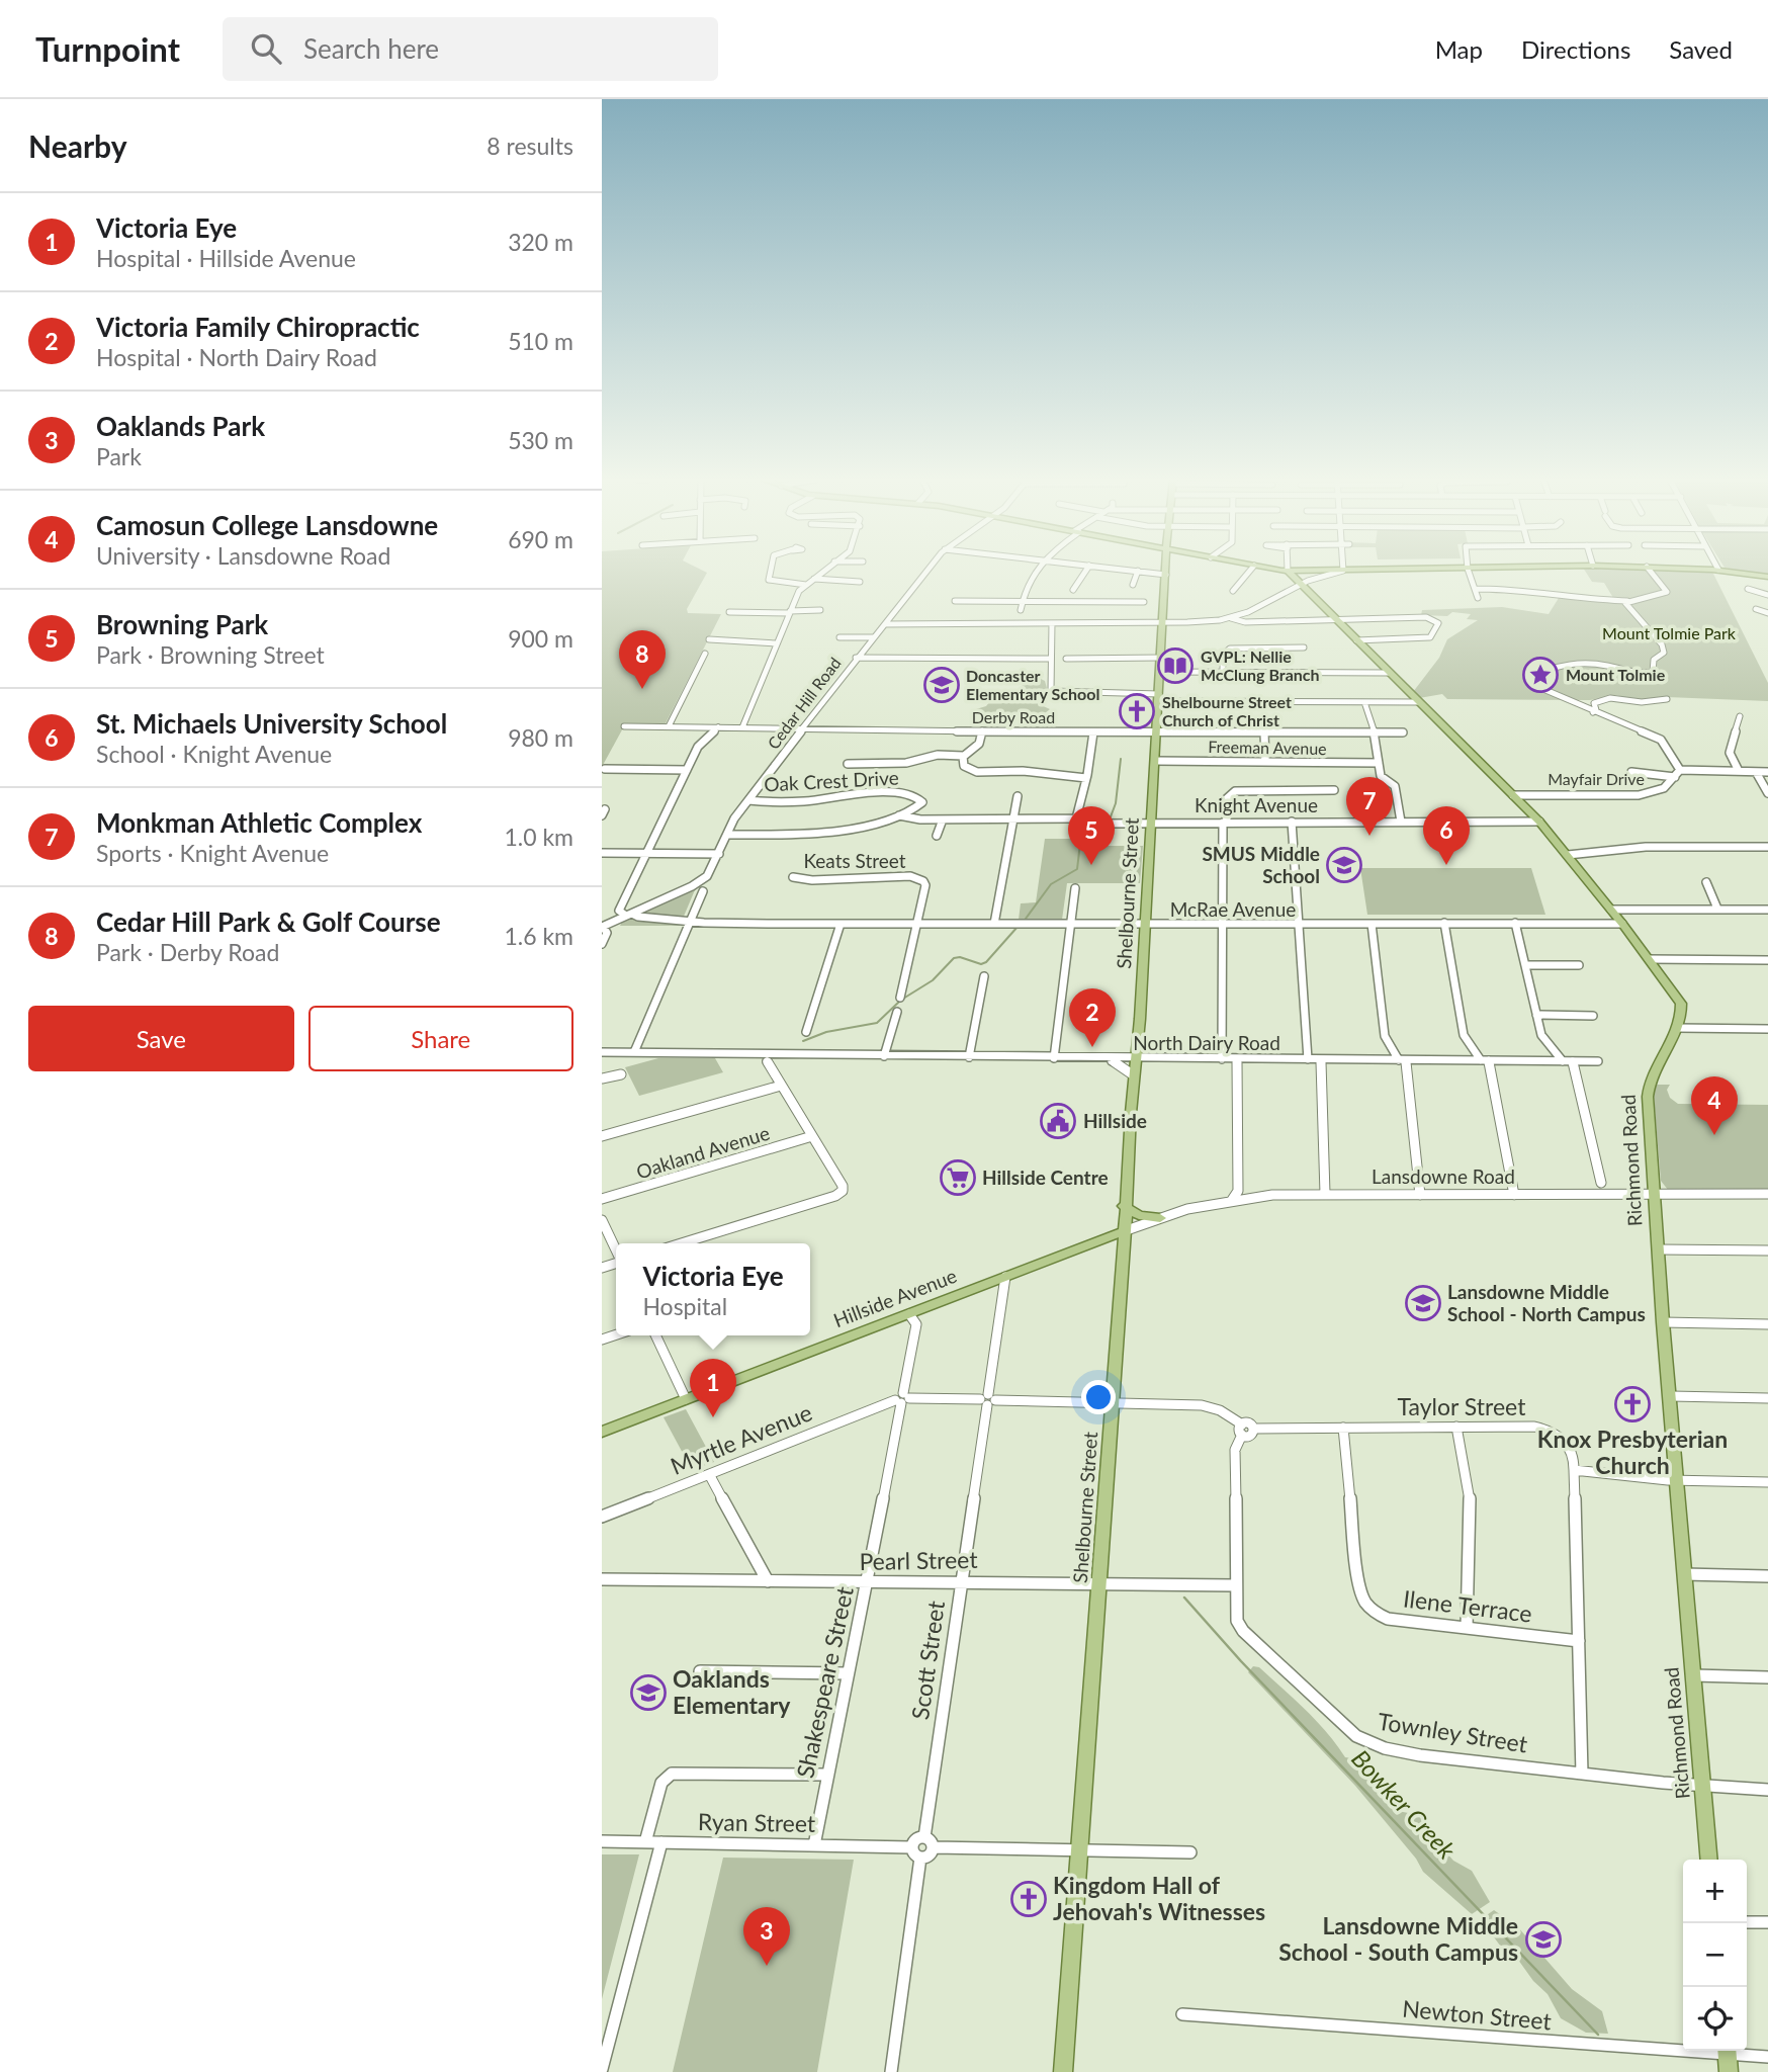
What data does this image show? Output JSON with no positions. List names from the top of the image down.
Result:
{
  "streets": {
    "main road": ["Shelbourne Street", "Richmond Road", "Hillside Avenue"],
    "street": [
      "Cedar Hill Road",
      "Derby Road",
      "Freeman Avenue",
      "Mayfair Drive",
      "Oak Crest Drive",
      "Knight Avenue",
      "Keats Street",
      "McRae Avenue",
      "North Dairy Road",
      "Oakland Avenue",
      "Lansdowne Road",
      "Taylor Street",
      "Myrtle Avenue",
      "Pearl Street",
      "Ilene Terrace",
      "Scott Street",
      "Shakespeare Street",
      "Townley Street",
      "Ryan Street",
      "Newton Street"
    ]
  },
  "crossings": [
    ["Cedar Hill Road", "Derby Road"],
    ["Cedar Hill Road", "Oak Crest Drive"],
    ["Cedar Hill Road", "McRae Avenue"],
    ["Derby Road", "Shelbourne Street"],
    ["Freeman Avenue", "Shelbourne Street"],
    ["Knight Avenue", "Shelbourne Street"],
    ["Keats Street", "McRae Avenue"],
    ["Shelbourne Street", "McRae Avenue"],
    ["Shelbourne Street", "North Dairy Road"],
    ["Shelbourne Street", "Lansdowne Road"],
    ["Shelbourne Street", "Hillside Avenue"],
    ["Shelbourne Street", "Myrtle Avenue"],
    ["Shelbourne Street", "Pearl Street"],
    ["Richmond Road", "Lansdowne Road"],
    ["Richmond Road", "Townley Street"],
    ["Lansdowne Road", "Hillside Avenue"],
    ["Hillside Avenue", "Scott Street"],
    ["Hillside Avenue", "Shakespeare Street"],
    ["Taylor Street", "Myrtle Avenue"],
    ["Taylor Street", "Ilene Terrace"],
    ["Taylor Street", "Townley Street"],
    ["Myrtle Avenue", "Scott Street"],
    ["Myrtle Avenue", "Shakespeare Street"],
    ["Myrtle Avenue", "Townley Street"],
    ["Pearl Street", "Scott Street"],
    ["Pearl Street", "Shakespeare Street"],
    ["Pearl Street", "Townley Street"],
    ["Shakespeare Street", "Ryan Street"]
  ],
  "water": ["Bowker Creek"],
  "parks": ["Mount Tolmie Park"],
  "places": {
    "library": ["GVPL: Nellie McClung Branch"],
    "place": ["Mount Tolmie"],
    "school or university": [
      "Doncaster Elementary School",
      "SMUS Middle School",
      "Lansdowne Middle School - North Campus",
      "Oaklands Elementary",
      "Lansdowne Middle School - South Campus"
    ],
    "church": ["Shelbourne Street Church of Christ", "Knox Presbyterian Church", "Kingdom Hall of Jehovah's Witnesses"],
    "public building": ["Hillside"],
    "supermarket": ["Hillside Centre"]
  },
  "page": {
    "header": "Turnpoint",
    "search": "Search here",
    "nav": ["Map", "Directions", "Saved"],
    "heading": ["Nearby", "8 results"],
    "list": [
      {
        "mark": "1",
        "name": "Victoria Eye",
        "note": "Hospital · Hillside Avenue",
        "value": "320 m"
      },
      {
        "mark": "2",
        "name": "Victoria Family Chiropractic",
        "note": "Hospital · North Dairy Road",
        "value": "510 m"
      },
      {
        "mark": "3",
        "name": "Oaklands Park",
        "note": "Park",
        "value": "530 m"
      },
      {
        "mark": "4",
        "name": "Camosun College Lansdowne",
        "note": "University · Lansdowne Road",
        "value": "690 m"
      },
      {
        "mark": "5",
        "name": "Browning Park",
        "note": "Park · Browning Street",
        "value": "900 m"
      },
      {
        "mark": "6",
        "name": "St. Michaels University School",
        "note": "School · Knight Avenue",
        "value": "980 m"
      },
      {
        "mark": "7",
        "name": "Monkman Athletic Complex",
        "note": "Sports · Knight Avenue",
        "value": "1.0 km"
      },
      {
        "mark": "8",
        "name": "Cedar Hill Park & Golf Course",
        "note": "Park · Derby Road",
        "value": "1.6 km"
      }
    ],
    "pins": [
      "8",
      "7",
      "5",
      "6",
      "2",
      "4",
      "1",
      "3"
    ],
    "buttons": ["Save", "Share"],
    "popup": ["Victoria Eye", "Hospital"],
    "map_buttons": ["+", "−"]
  }
}
